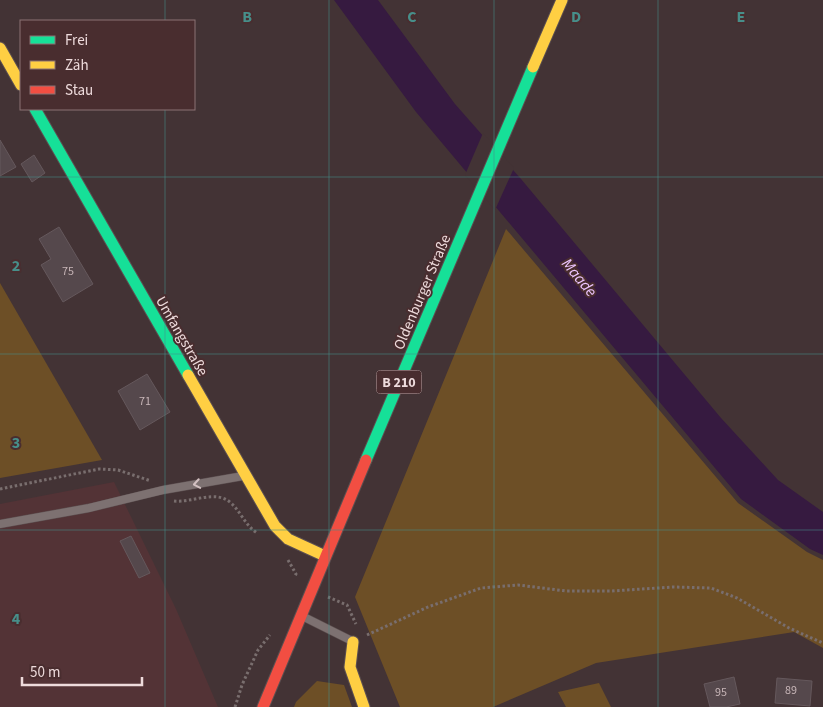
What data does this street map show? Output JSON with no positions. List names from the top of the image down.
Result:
{
  "streets": {
    "main road": ["Oldenburger Straße", "Umfangstraße", "B 210"]
  },
  "crossings": [
    ["Oldenburger Straße", "Umfangstraße"]
  ],
  "water": ["Maade"],
  "house_numbers": [
    "75",
    "71",
    "89",
    "95"
  ],
  "legend": ["Frei", "Zäh", "Stau"],
  "scale_bar": "50 m",
  "grid": {
    "columns": [
      "B",
      "C",
      "D",
      "E"
    ],
    "rows": ["2", "3", "4"]
  }
}
